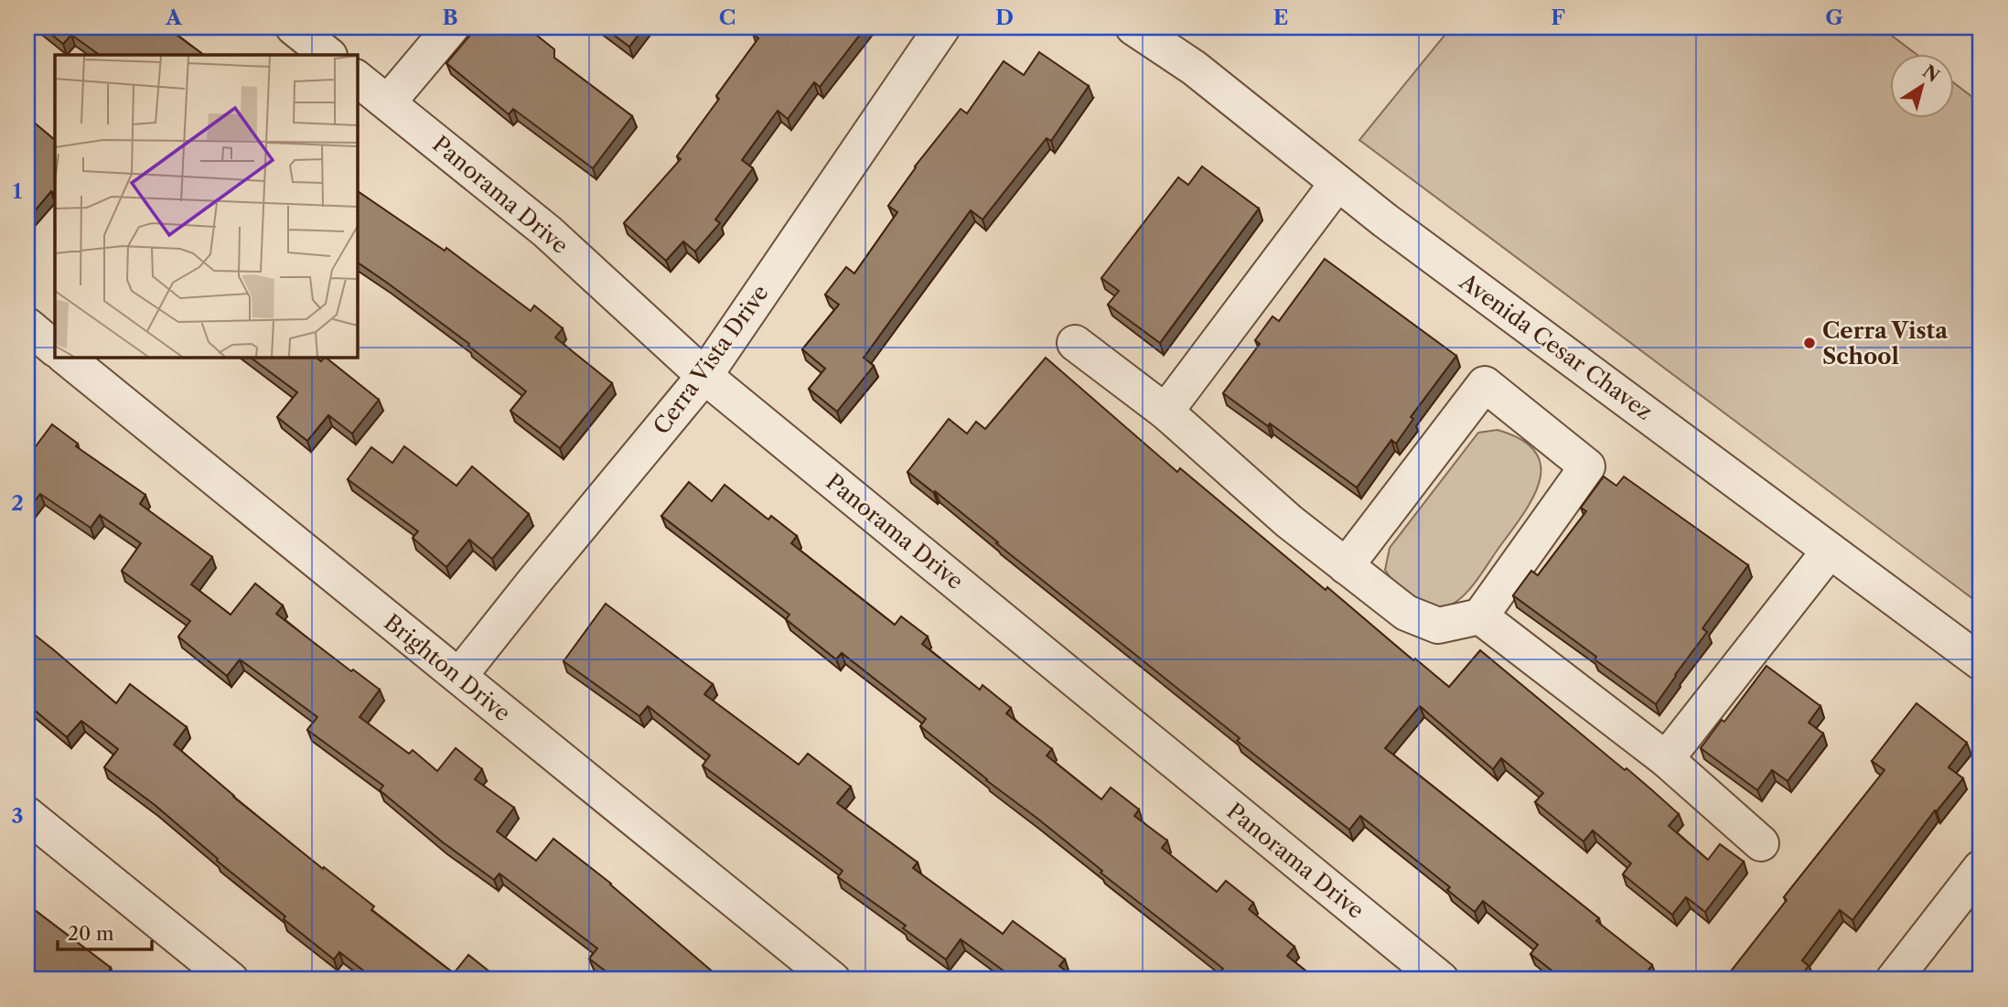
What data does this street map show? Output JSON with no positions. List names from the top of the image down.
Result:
{
  "streets": {
    "street": [
      "Panorama Drive",
      "Avenida Cesar Chavez",
      "Cerra Vista Drive",
      "Brighton Drive"
    ]
  },
  "crossings": [
    ["Panorama Drive", "Cerra Vista Drive"],
    ["Cerra Vista Drive", "Brighton Drive"]
  ],
  "places": ["Cerra Vista School"],
  "scale_bar": "20 m",
  "north": "top right",
  "grid": {
    "columns": [
      "A",
      "B",
      "C",
      "D",
      "E",
      "F",
      "G"
    ],
    "rows": ["1", "2", "3"]
  }
}
